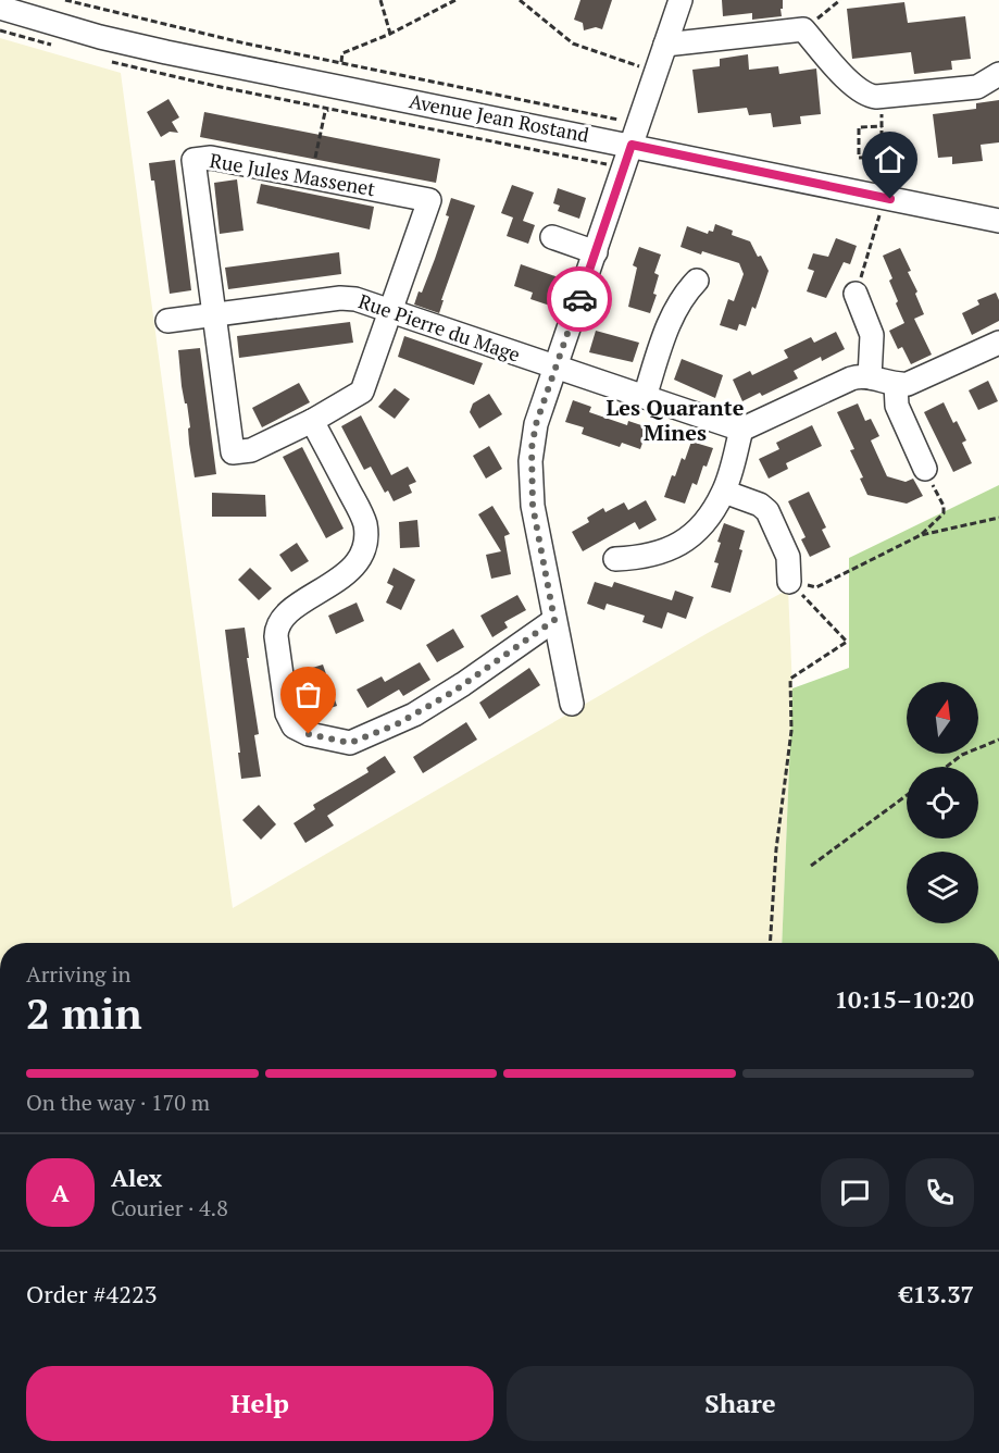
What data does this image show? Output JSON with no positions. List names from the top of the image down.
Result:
{
  "streets": {
    "street": ["Avenue Jean Rostand", "Rue Jules Massenet", "Rue Pierre du Mage"]
  },
  "crossings": [
    ["Rue Jules Massenet", "Rue Pierre du Mage"]
  ],
  "districts": ["Les Quarante Mines"],
  "north": "top",
  "page": {
    "heading": ["2 min", "Arriving in", "10:15–10:20"],
    "panel": [
      "Alex",
      "Courier · 4.8",
      "Order #4223",
      "€13.37"
    ],
    "bar": "On the way · 170 m",
    "round": "A",
    "buttons": ["Help", "Share"]
  }
}
